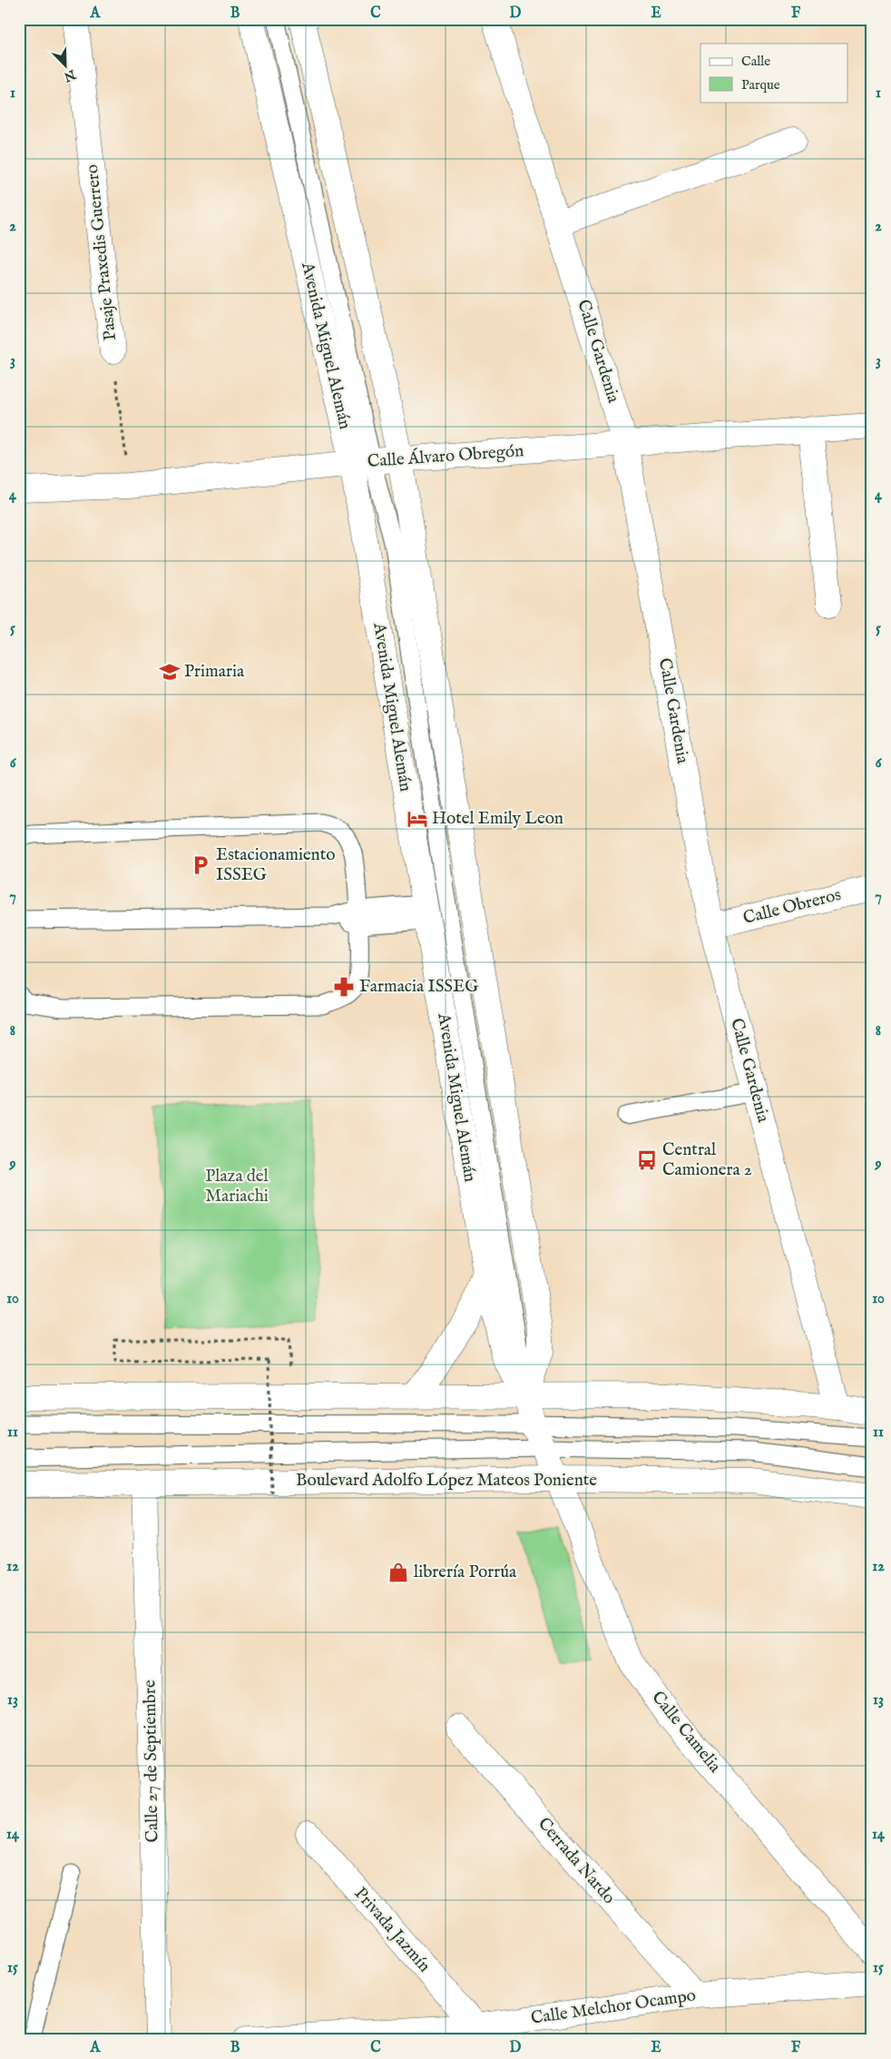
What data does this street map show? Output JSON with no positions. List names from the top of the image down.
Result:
{
  "streets": {
    "street": [
      "Pasaje Praxedis Guerrero",
      "Avenida Miguel Alemán",
      "Calle Gardenia",
      "Calle Álvaro Obregón",
      "Calle Obreros",
      "Boulevard Adolfo López Mateos Poniente",
      "Calle Camelia",
      "Calle 27 de Septiembre",
      "Cerrada Nardo",
      "Privada Jazmín",
      "Calle Melchor Ocampo"
    ]
  },
  "crossings": [
    ["Pasaje Praxedis Guerrero", "Calle Álvaro Obregón"],
    ["Avenida Miguel Alemán", "Calle Álvaro Obregón"],
    ["Avenida Miguel Alemán", "Boulevard Adolfo López Mateos Poniente"],
    ["Avenida Miguel Alemán", "Calle Camelia"],
    ["Calle Gardenia", "Calle Álvaro Obregón"],
    ["Calle Gardenia", "Calle Obreros"],
    ["Boulevard Adolfo López Mateos Poniente", "Calle Camelia"],
    ["Boulevard Adolfo López Mateos Poniente", "Calle 27 de Septiembre"],
    ["Cerrada Nardo", "Calle Melchor Ocampo"],
    ["Privada Jazmín", "Calle Melchor Ocampo"]
  ],
  "parks": ["Plaza del Mariachi"],
  "places": {
    "school or university": ["Primaria"],
    "hotel": ["Hotel Emily Leon"],
    "parking": ["Estacionamiento ISSEG"],
    "pharmacy": ["Farmacia ISSEG"],
    "bus stop": ["Central Camionera 2"],
    "shop": ["librería Porrúa"]
  },
  "legend": ["Calle", "Parque"],
  "north": "bottom right",
  "grid": {
    "columns": [
      "A",
      "B",
      "C",
      "D",
      "E",
      "F"
    ],
    "rows": [
      "1",
      "2",
      "3",
      "4",
      "5",
      "6",
      "7",
      "8",
      "9",
      "10",
      "11",
      "12",
      "13",
      "14",
      "15"
    ]
  }
}
